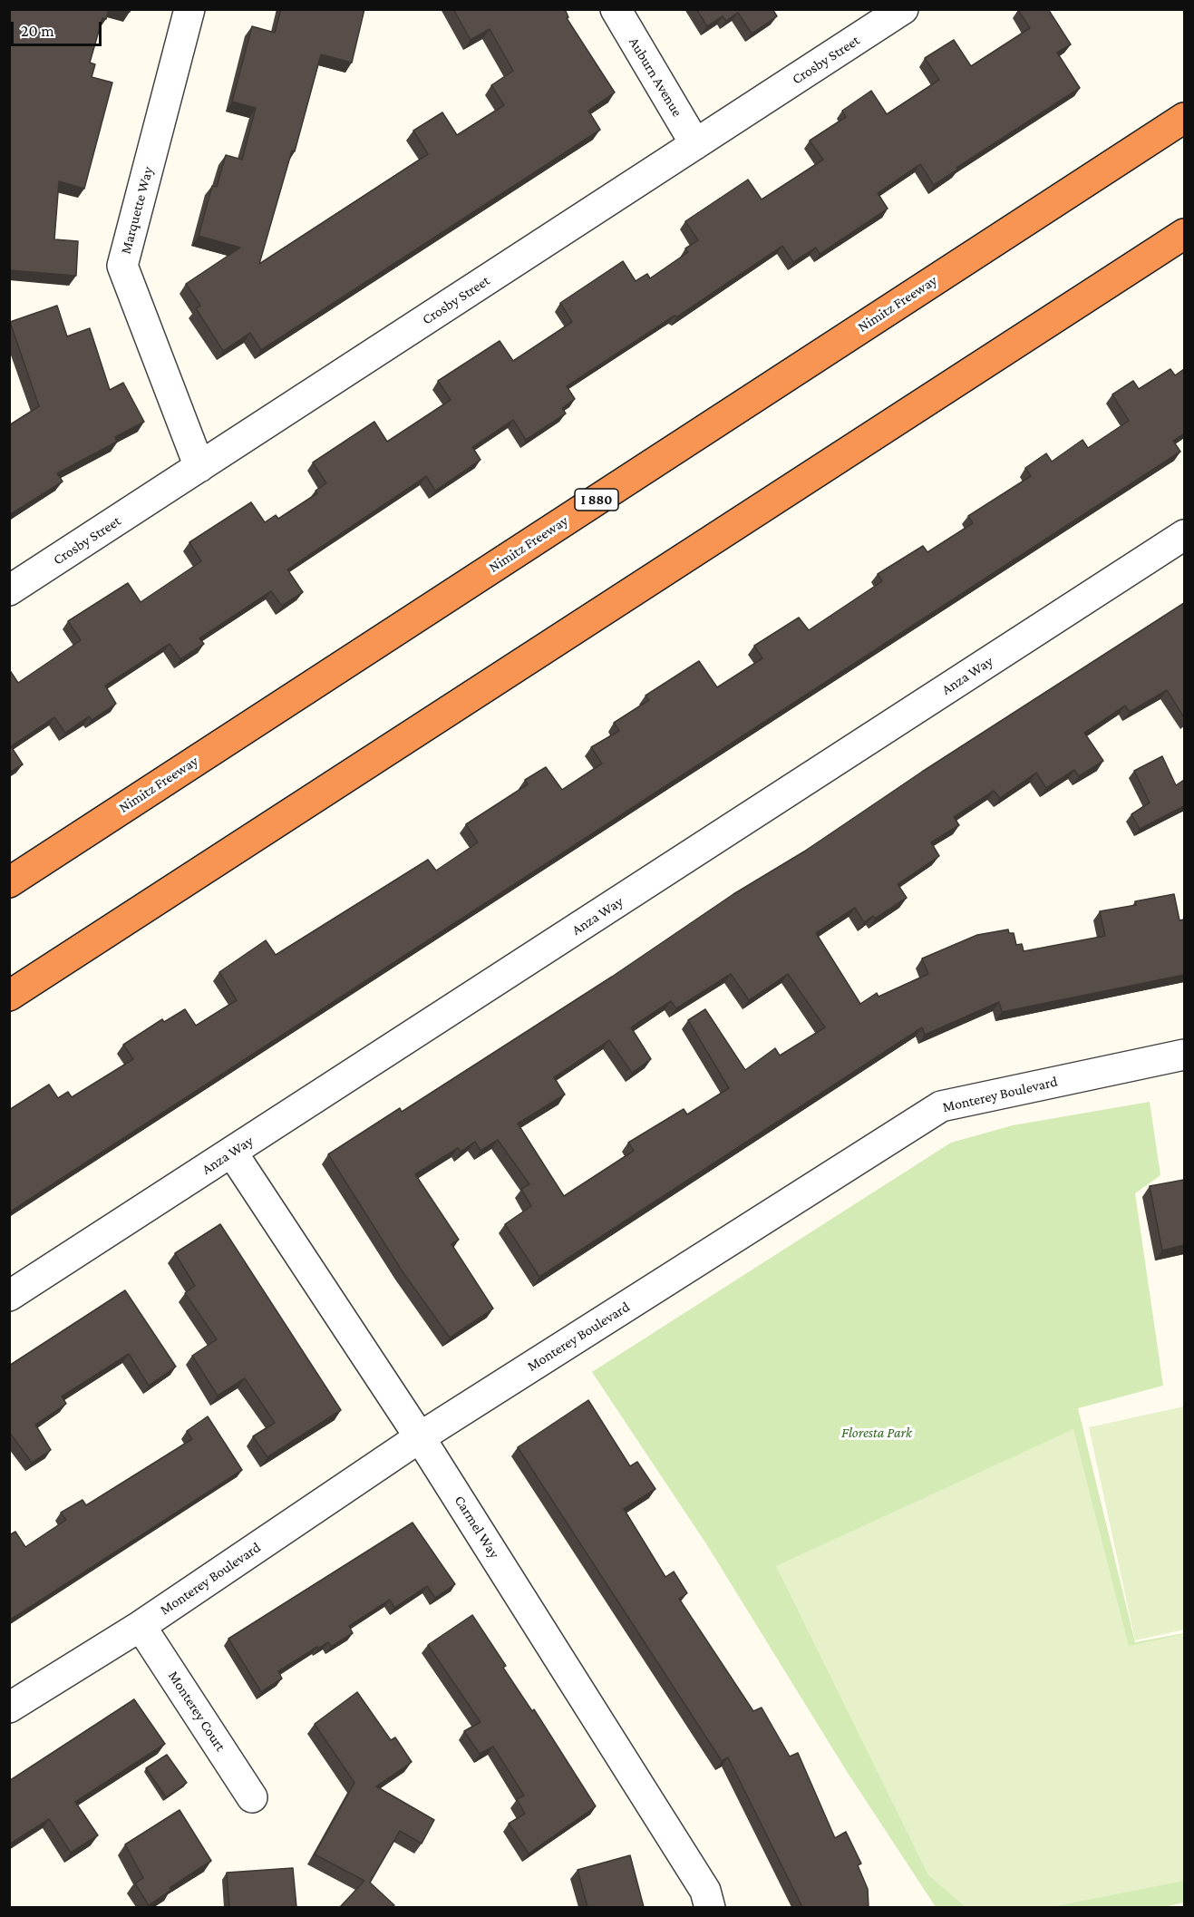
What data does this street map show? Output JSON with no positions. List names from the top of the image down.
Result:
{
  "streets": {
    "highway": ["Nimitz Freeway", "I 880"],
    "street": [
      "Crosby Street",
      "Auburn Avenue",
      "Marquette Way",
      "Anza Way",
      "Monterey Boulevard",
      "Carmel Way",
      "Monterey Court"
    ]
  },
  "crossings": [
    ["Crosby Street", "Auburn Avenue"],
    ["Crosby Street", "Marquette Way"],
    ["Anza Way", "Carmel Way"],
    ["Monterey Boulevard", "Carmel Way"],
    ["Monterey Boulevard", "Monterey Court"]
  ],
  "parks": ["Floresta Park"],
  "scale_bar": "20 m"
}
